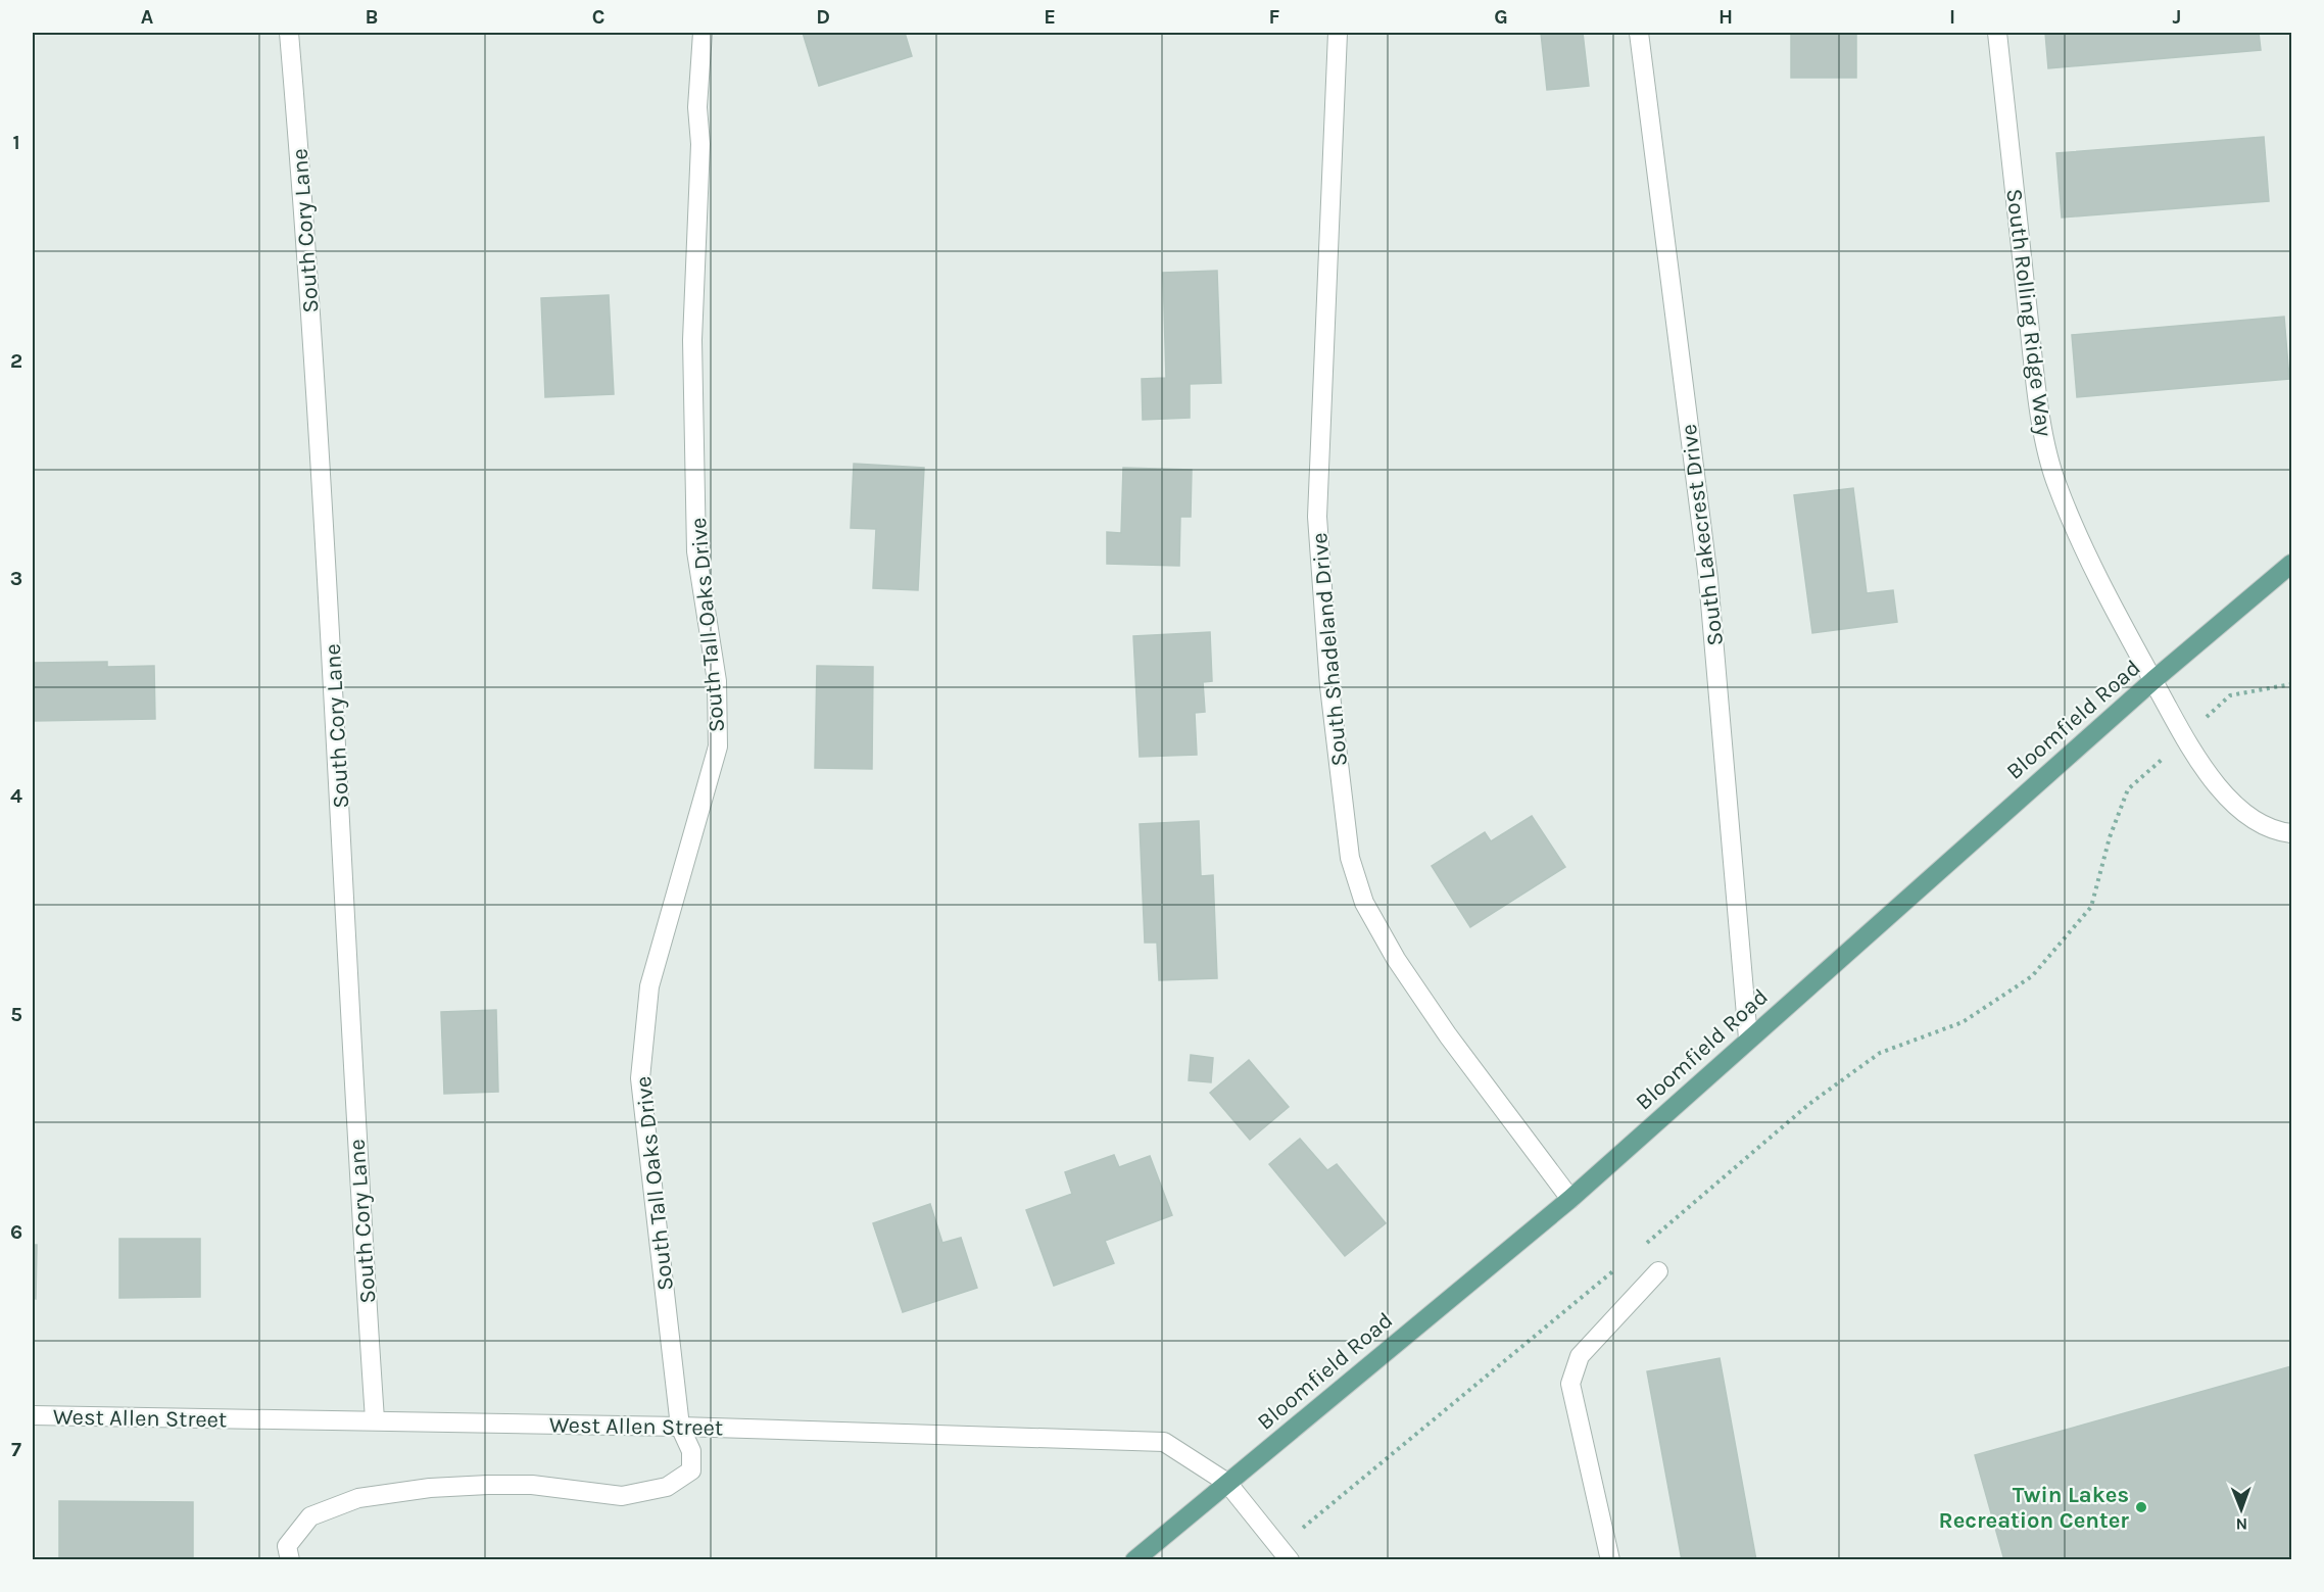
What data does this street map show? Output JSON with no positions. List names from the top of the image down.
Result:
{
  "streets": {
    "main road": ["Bloomfield Road"],
    "street": [
      "South Cory Lane",
      "South Rolling Ridge Way",
      "South Lakecrest Drive",
      "South Tall Oaks Drive",
      "South Shadeland Drive",
      "West Allen Street"
    ]
  },
  "crossings": [
    ["South Cory Lane", "West Allen Street"],
    ["South Rolling Ridge Way", "Bloomfield Road"],
    ["South Lakecrest Drive", "Bloomfield Road"],
    ["South Tall Oaks Drive", "West Allen Street"],
    ["South Shadeland Drive", "Bloomfield Road"],
    ["Bloomfield Road", "West Allen Street"]
  ],
  "places": ["Twin Lakes Recreation Center"],
  "north": "bottom",
  "grid": {
    "columns": [
      "A",
      "B",
      "C",
      "D",
      "E",
      "F",
      "G",
      "H",
      "I",
      "J"
    ],
    "rows": [
      "1",
      "2",
      "3",
      "4",
      "5",
      "6",
      "7"
    ]
  }
}
